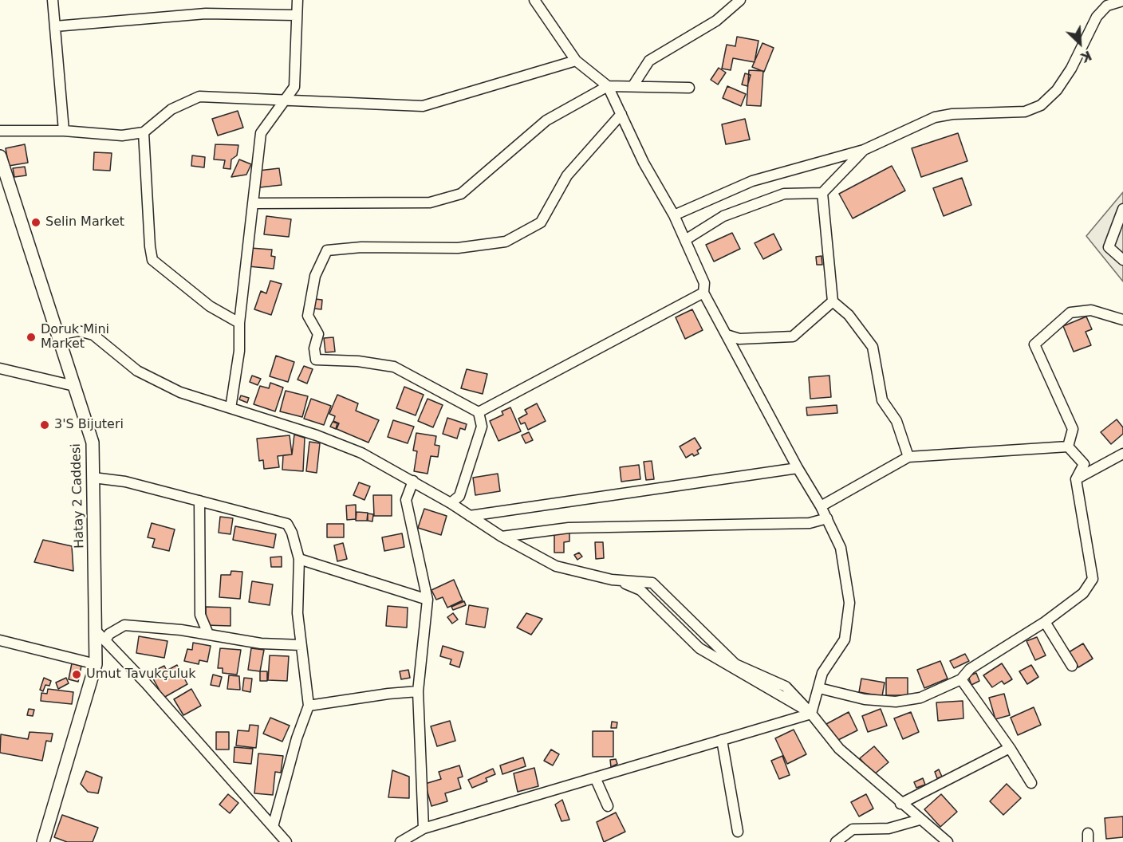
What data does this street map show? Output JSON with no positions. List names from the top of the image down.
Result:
{
  "streets": {
    "street": ["Hatay 2 Caddesi"]
  },
  "places": [
    "Selin Market",
    "Doruk Mini Market",
    "3'S Bijuteri",
    "Umut Tavukçuluk"
  ],
  "north": "bottom right"
}
